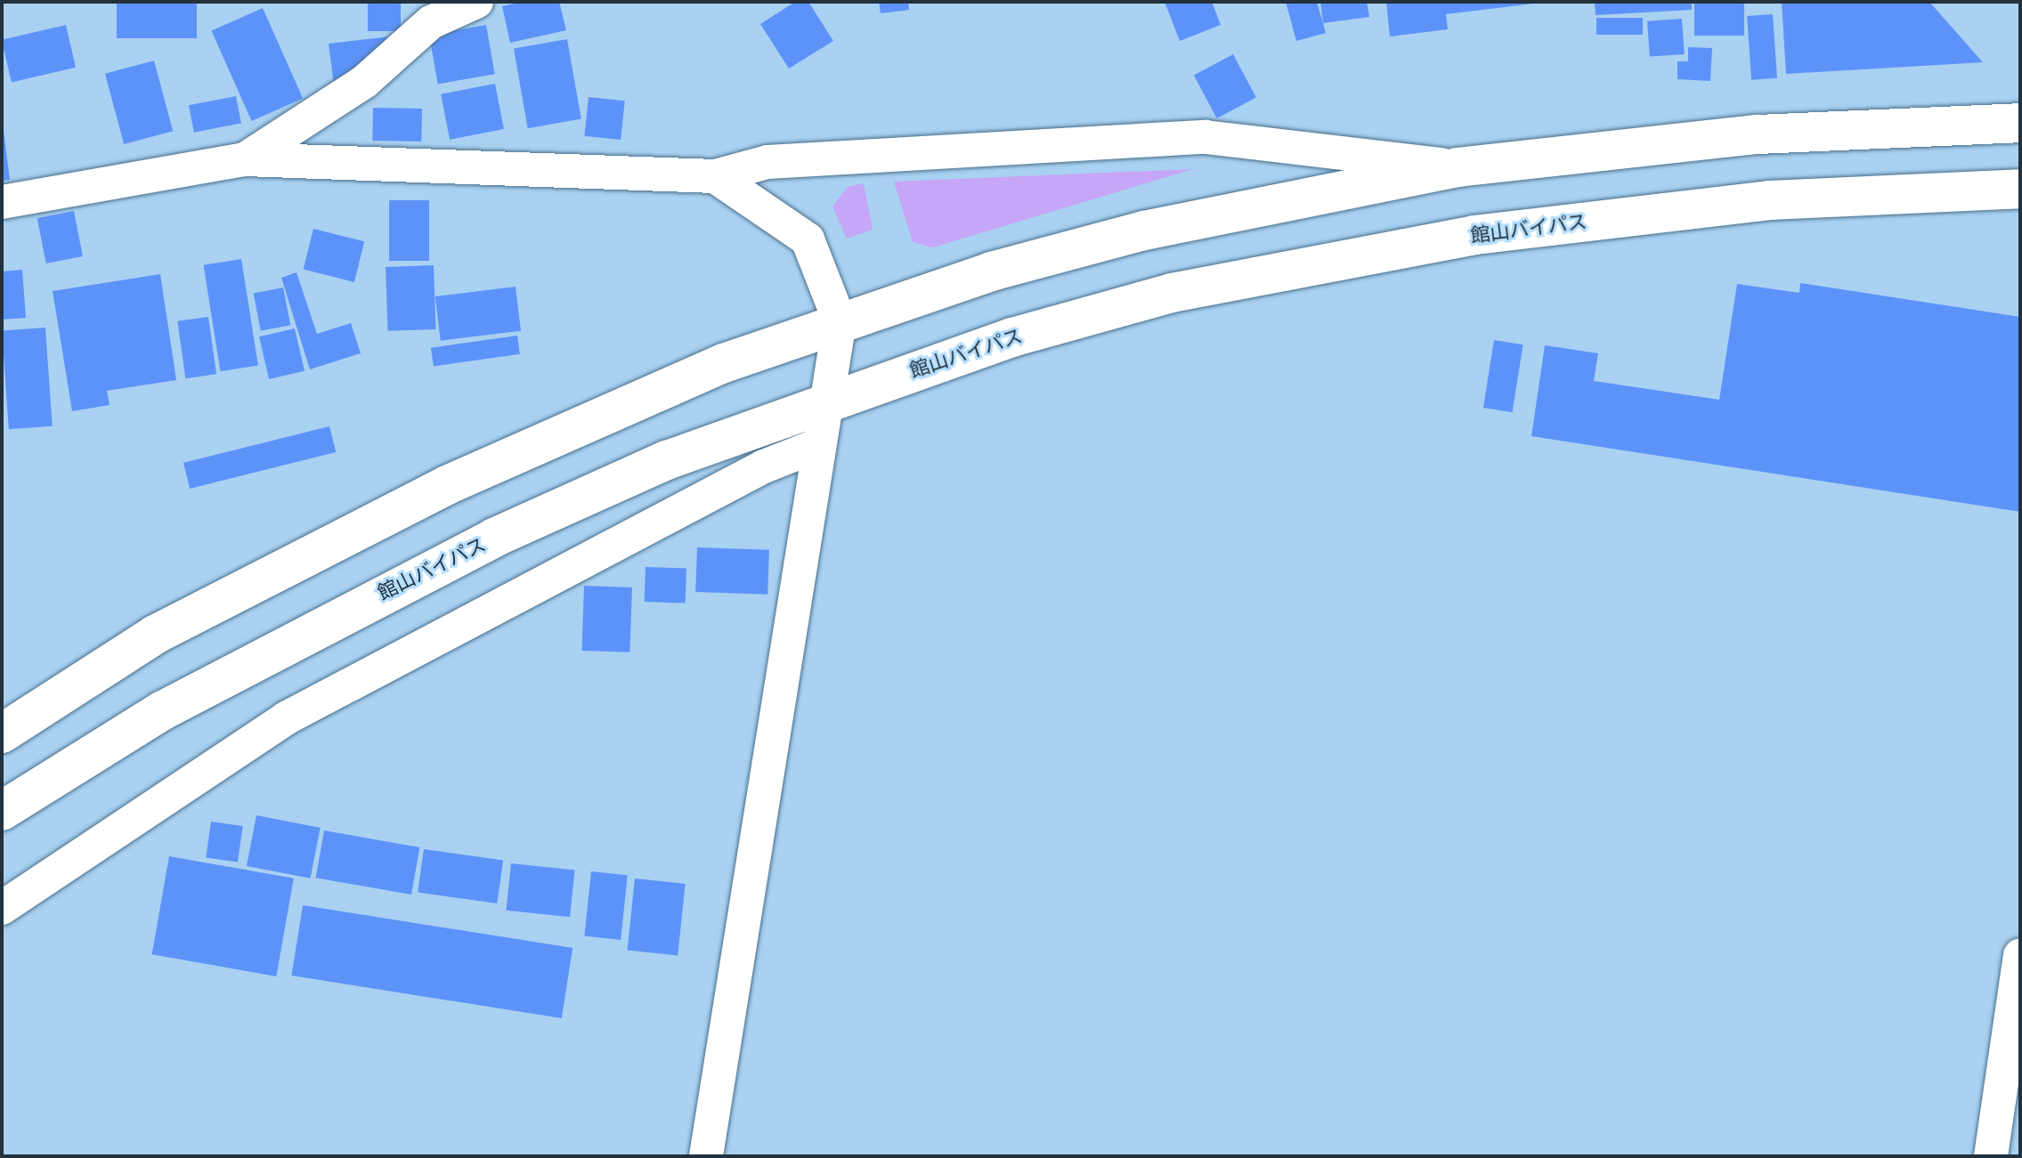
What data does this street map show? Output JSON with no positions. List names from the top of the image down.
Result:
{
  "streets": {
    "highway": ["館山バイパス"]
  }
}
